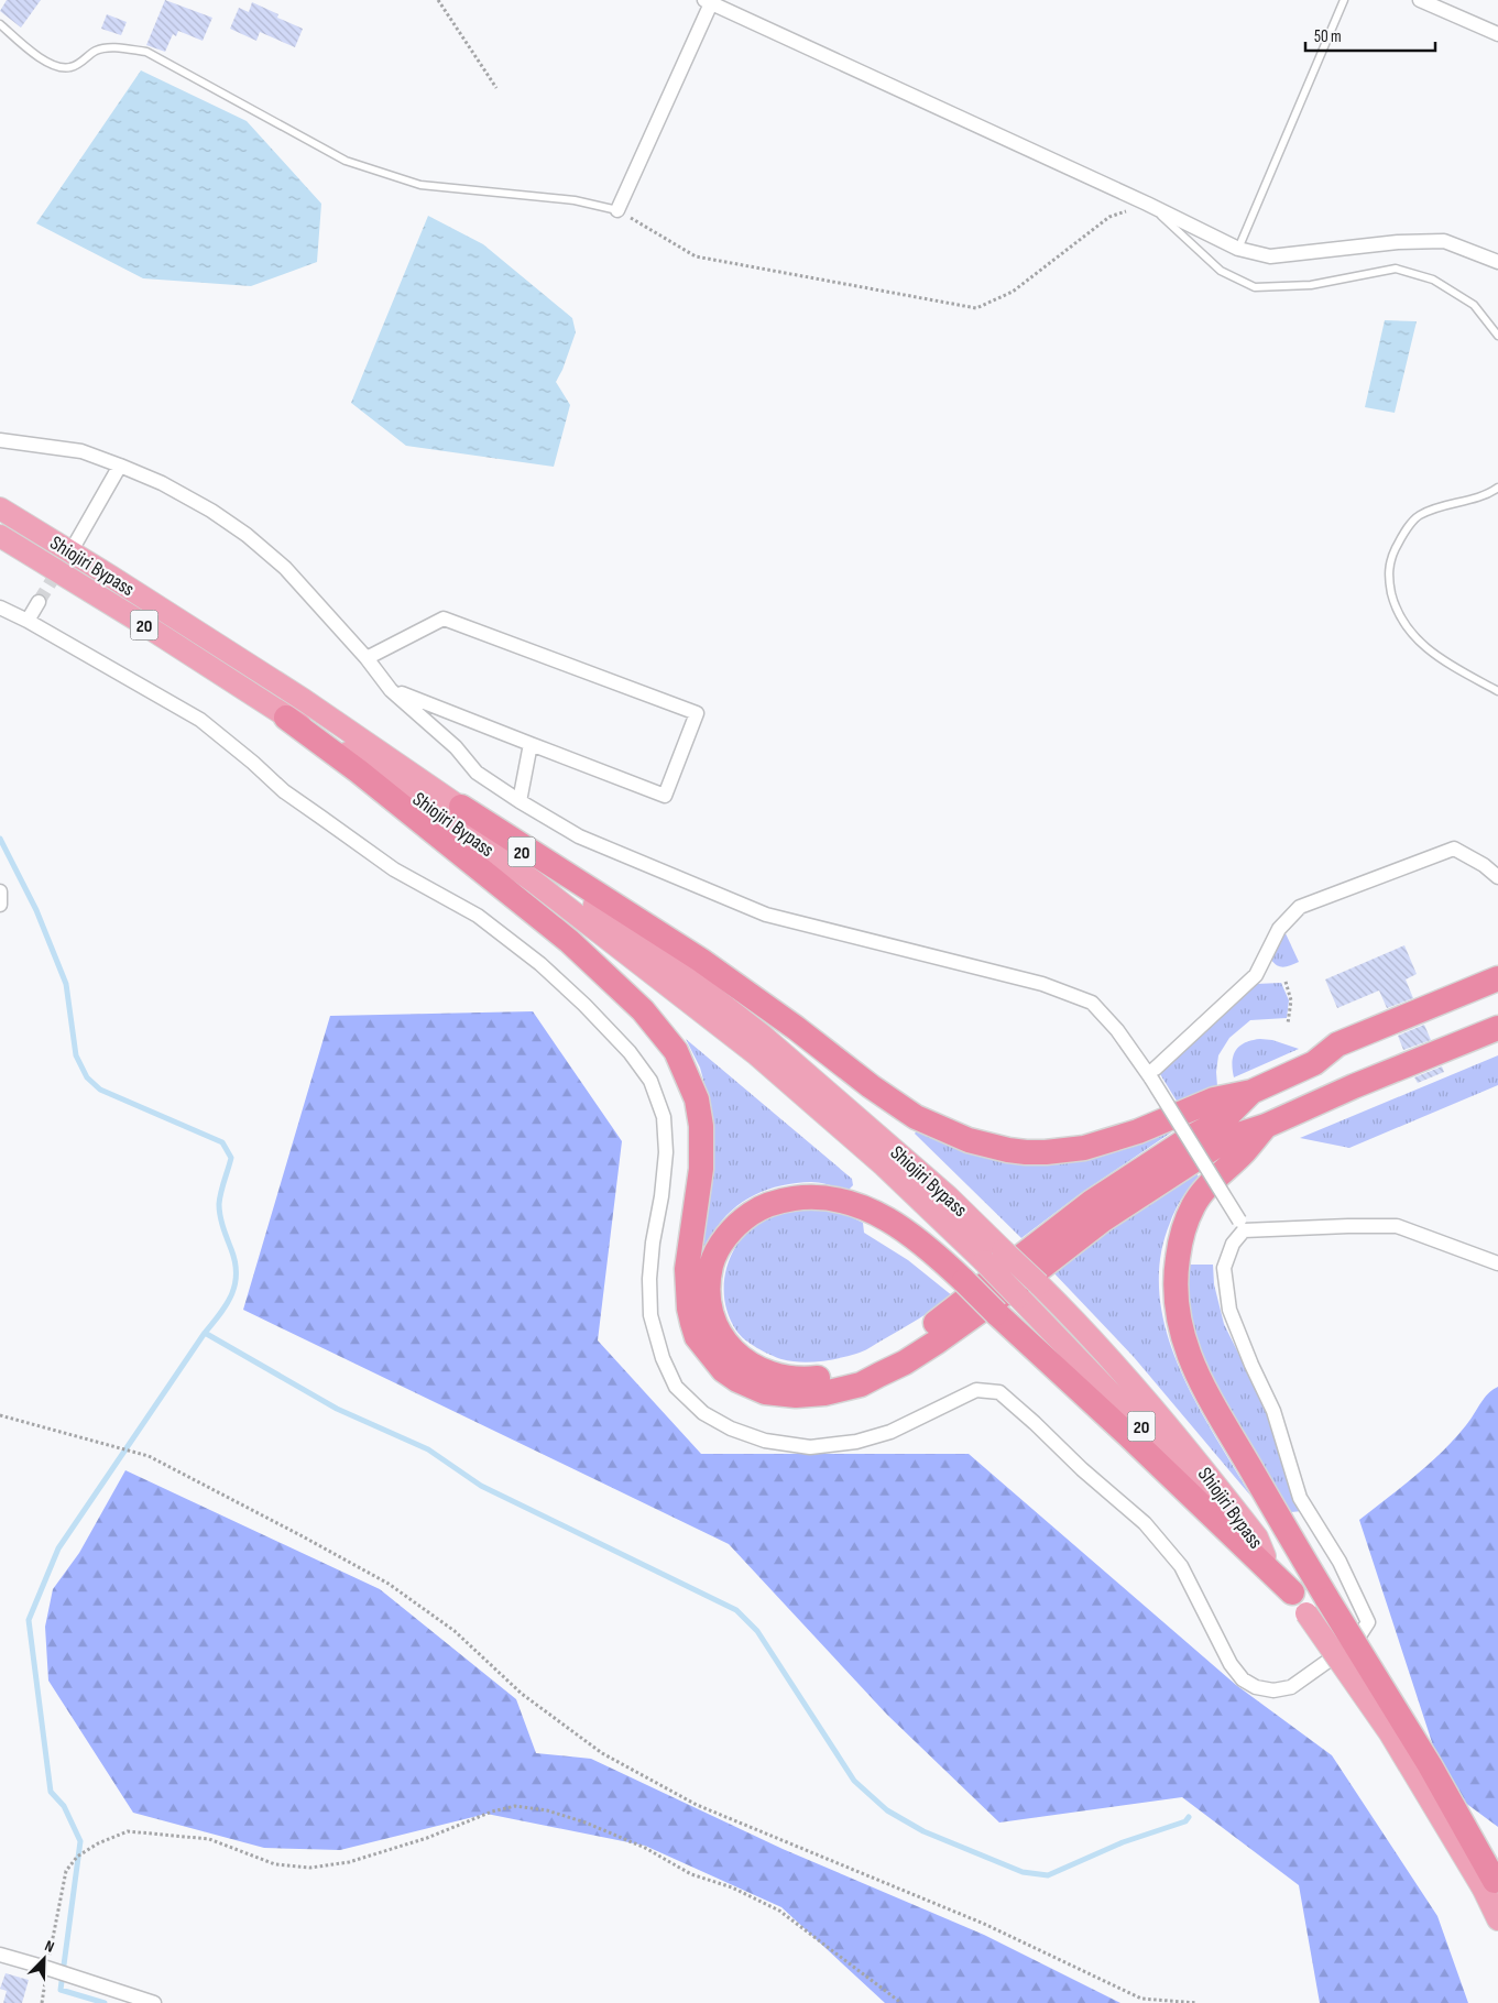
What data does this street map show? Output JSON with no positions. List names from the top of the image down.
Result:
{
  "streets": {
    "highway": ["Shiojiri Bypass", "20"]
  },
  "crossings": [
    ["Shiojiri Bypass", "20"]
  ],
  "scale_bar": "50 m",
  "north": "top right"
}
